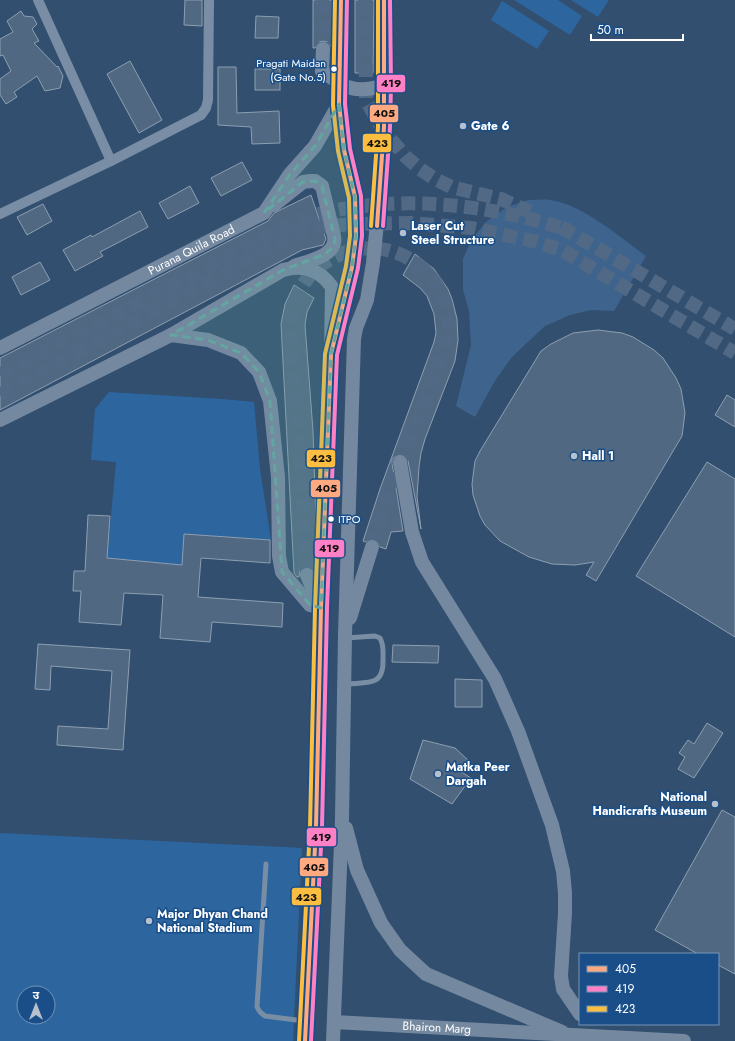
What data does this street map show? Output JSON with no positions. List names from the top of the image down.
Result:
{
  "streets": {
    "main road": ["Purana Quila Road", "Bhairon Marg"]
  },
  "places": [
    "Pragati Maidan (Gate No.5)",
    "Gate 6",
    "Laser Cut Steel Structure",
    "Hall 1",
    "ITPO",
    "Matka Peer Dargah",
    "National Handicrafts Museum",
    "Major Dhyan Chand National Stadium"
  ],
  "lines": ["transit line 405", "transit line 419", "transit line 423"],
  "legend": ["405", "419", "423"],
  "scale_bar": "50 m",
  "north": "top"
}
